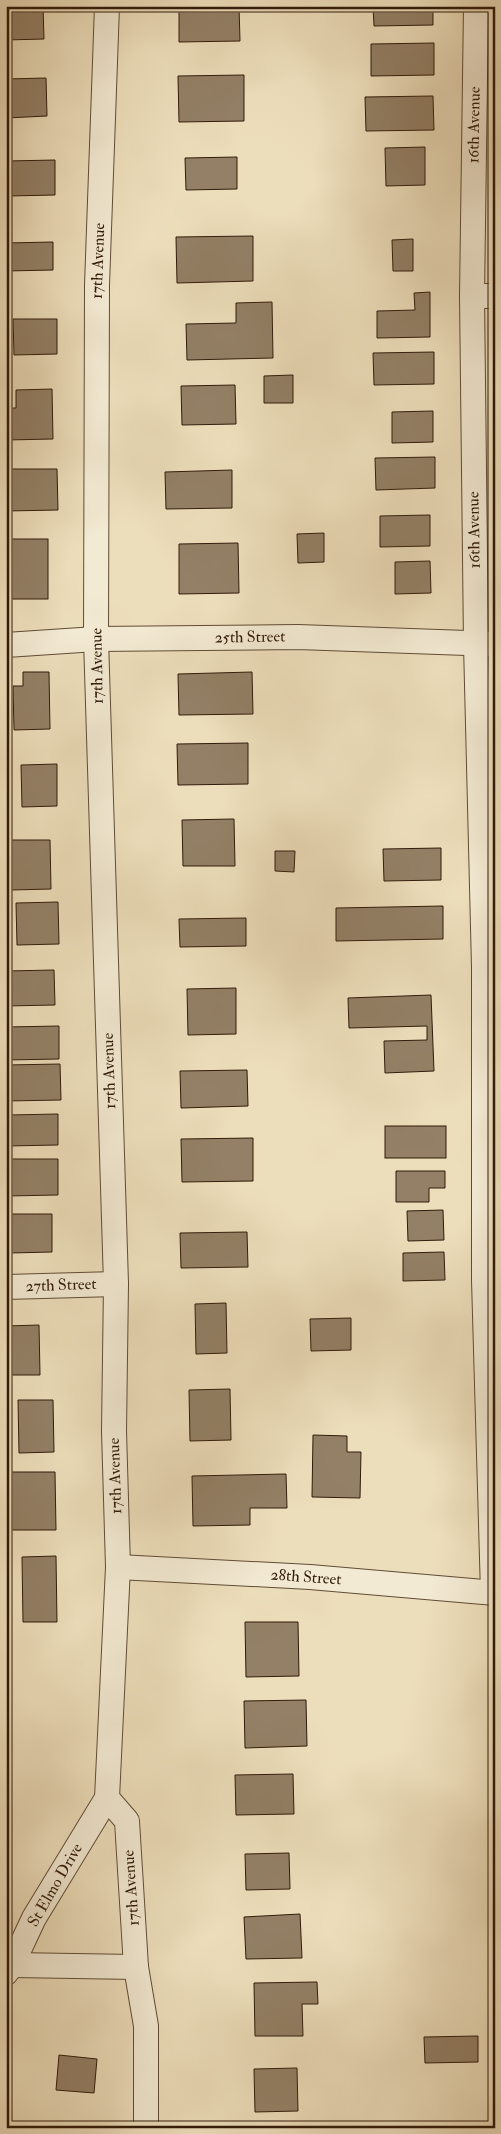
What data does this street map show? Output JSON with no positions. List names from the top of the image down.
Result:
{
  "streets": {
    "street": [
      "16th Avenue",
      "17th Avenue",
      "25th Street",
      "27th Street",
      "28th Street",
      "St Elmo Drive"
    ]
  },
  "crossings": [
    ["16th Avenue", "25th Street"],
    ["16th Avenue", "28th Street"],
    ["17th Avenue", "25th Street"],
    ["17th Avenue", "27th Street"],
    ["17th Avenue", "28th Street"],
    ["17th Avenue", "St Elmo Drive"]
  ]
}
